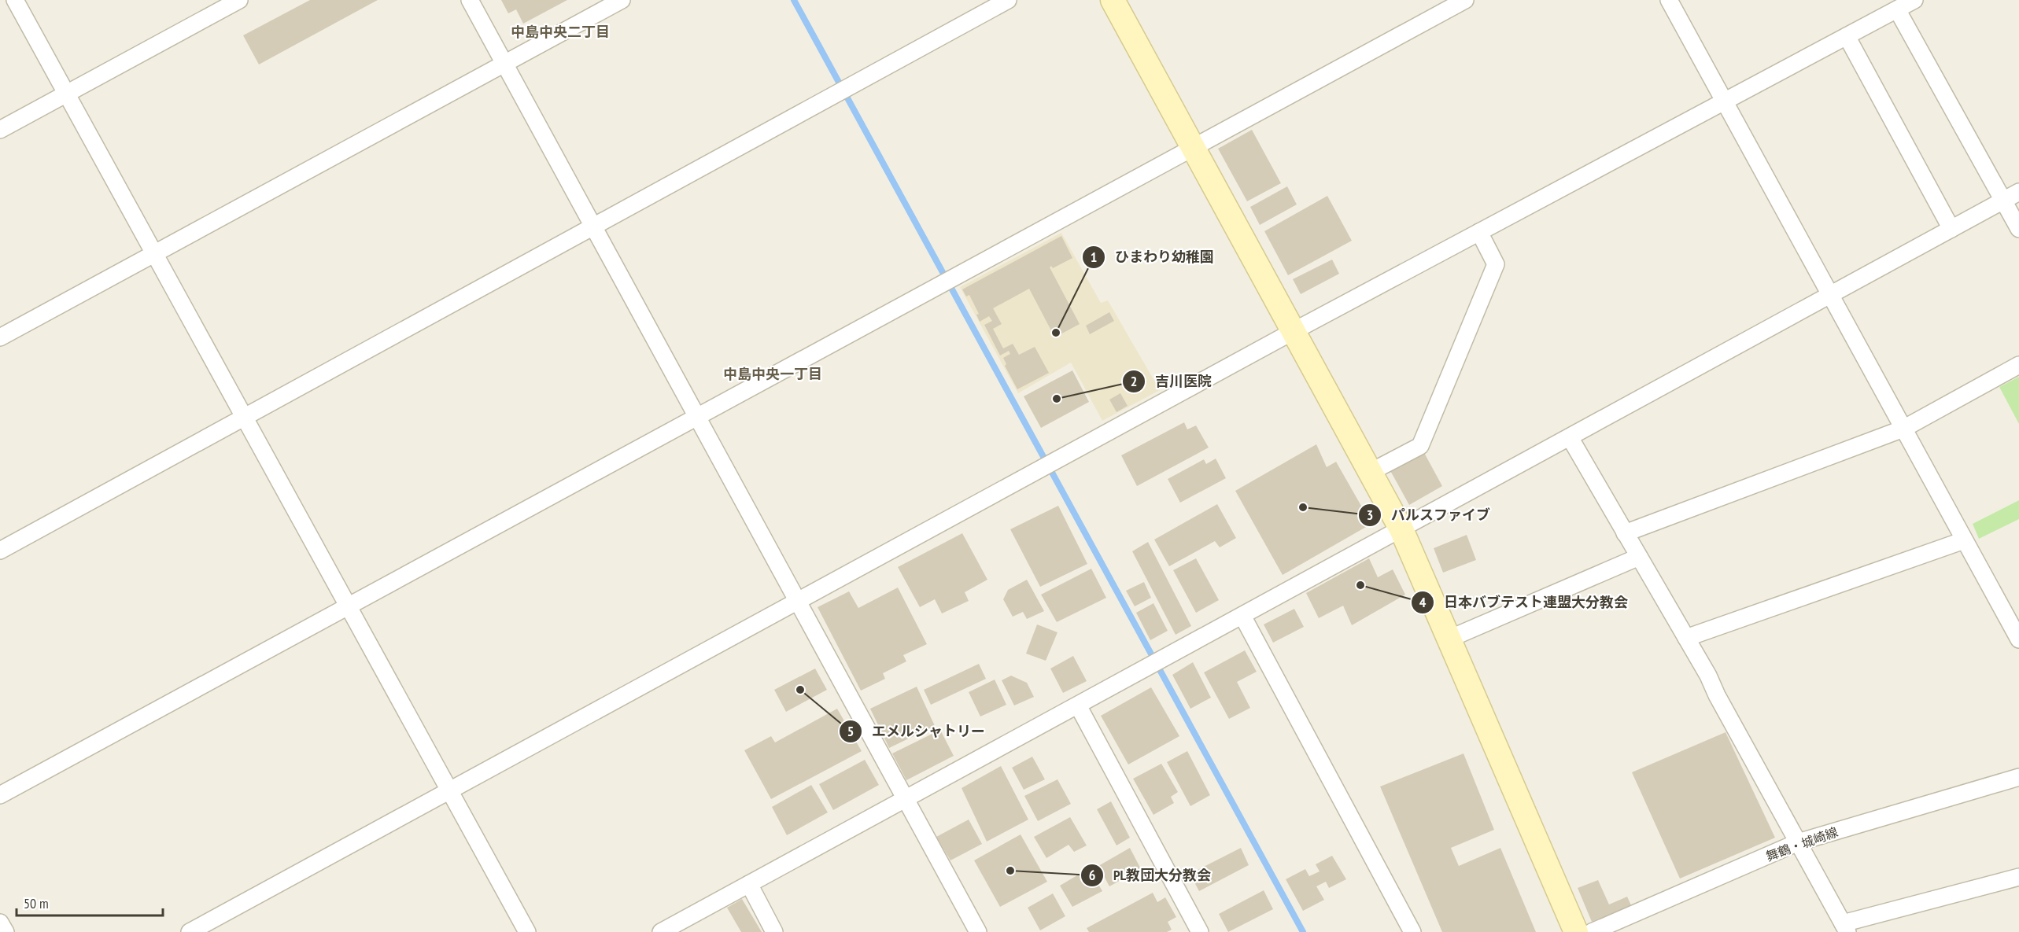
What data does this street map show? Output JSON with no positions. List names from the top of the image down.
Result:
{
  "streets": {
    "street": ["舞鶴・城崎線"]
  },
  "districts": ["中島中央二丁目", "中島中央一丁目"],
  "places": [
    "ひまわり幼稚園",
    "吉川医院",
    "パルスファイブ",
    "日本バブテスト連盟大分教会",
    "エメルシャトリー",
    "PL教団大分教会"
  ],
  "scale_bar": "50 m"
}
